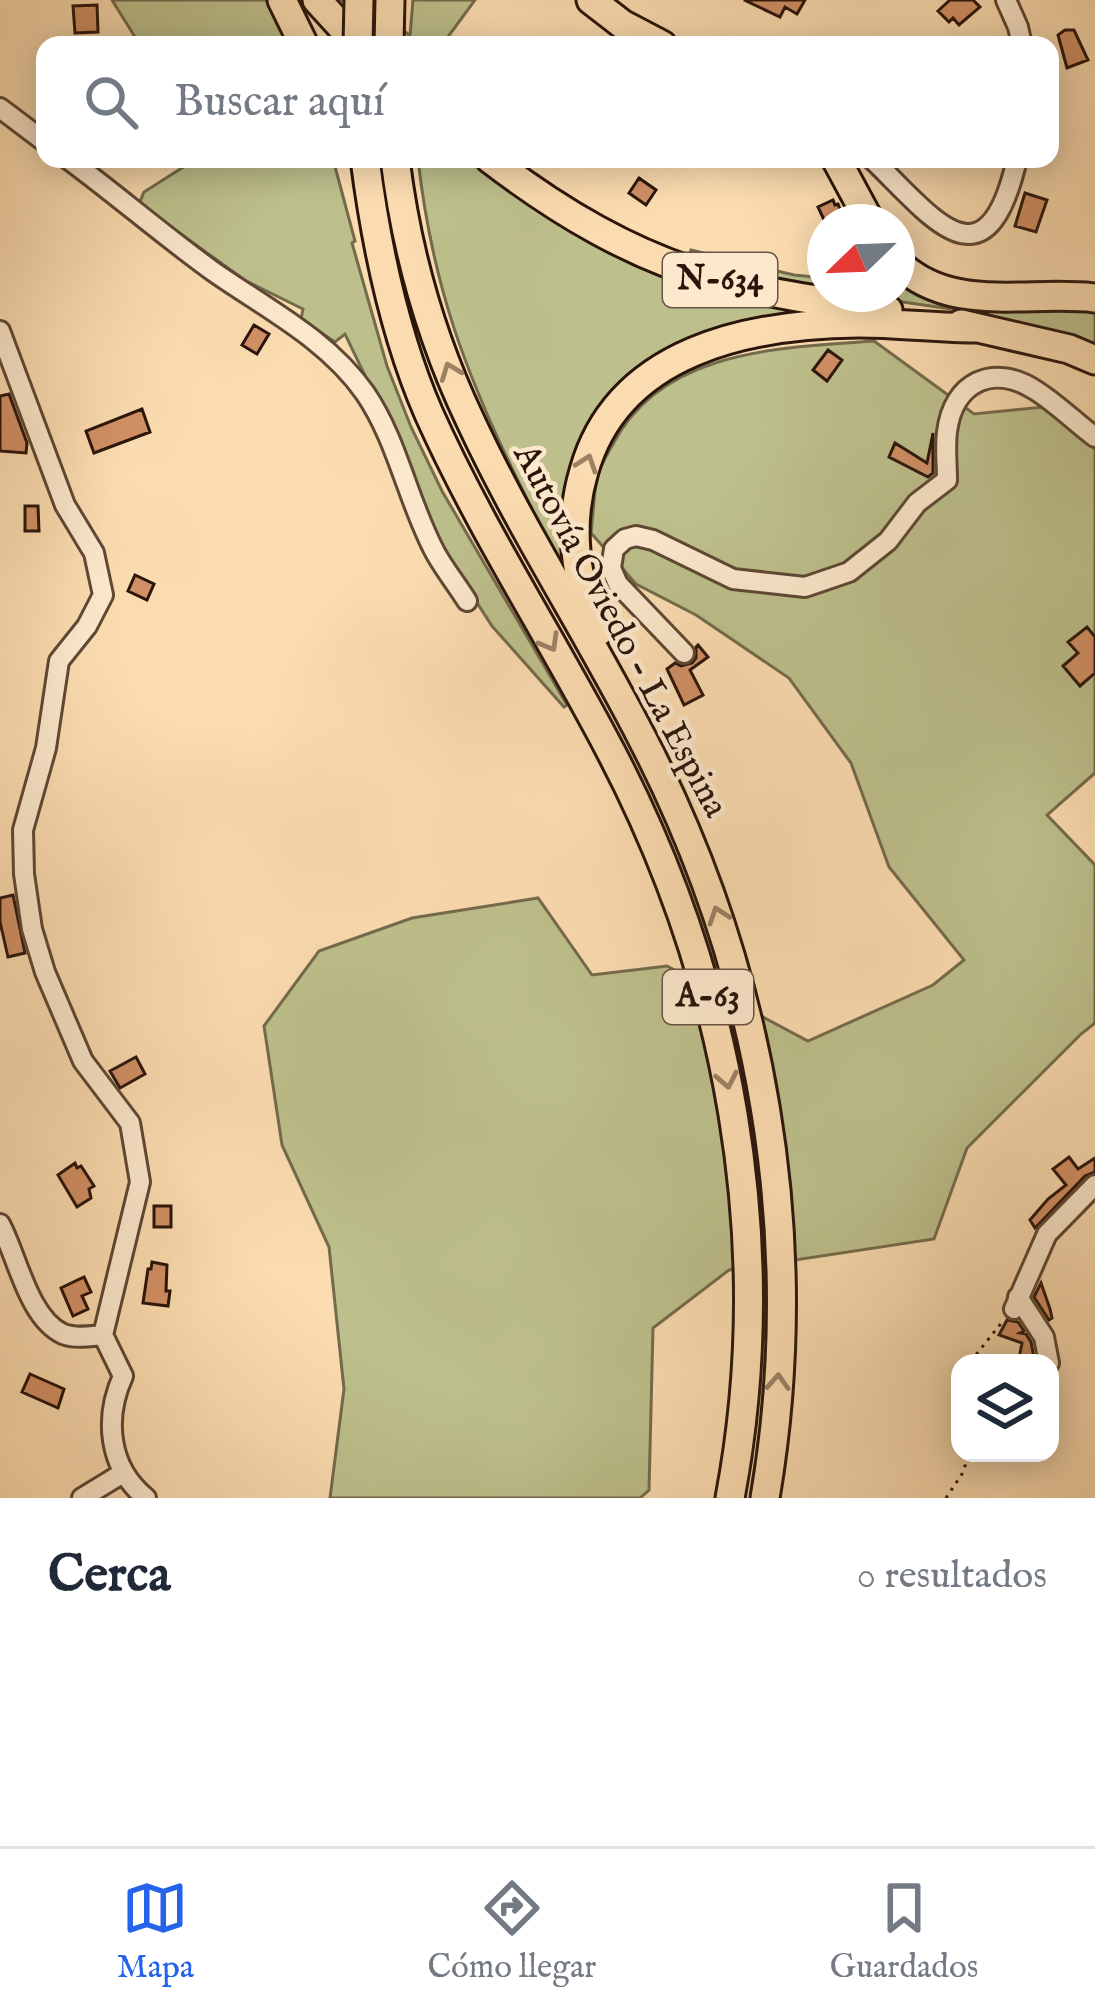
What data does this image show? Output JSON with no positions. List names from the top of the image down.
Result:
{
  "streets": {
    "highway": ["N-634", "Autovía Oviedo - La Espina", "A-63"]
  },
  "north": "bottom left",
  "page": {
    "search": "Buscar aquí",
    "heading": ["Cerca", "0 resultados"],
    "nav": ["Mapa", "Cómo llegar", "Guardados"]
  }
}
